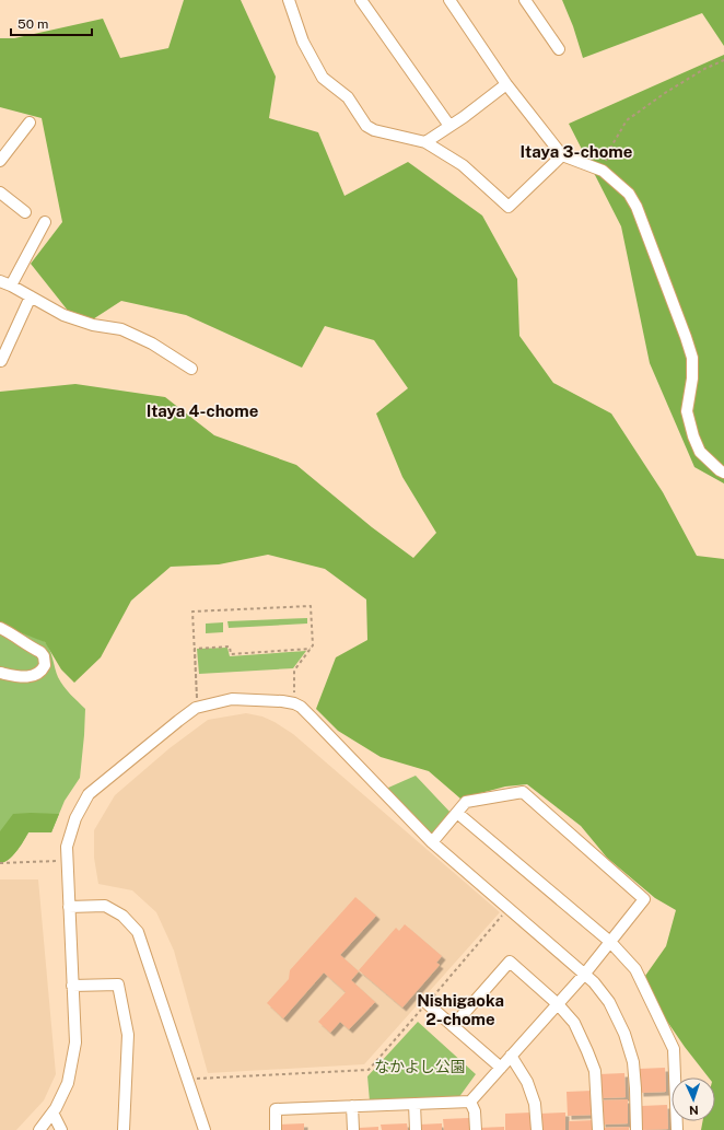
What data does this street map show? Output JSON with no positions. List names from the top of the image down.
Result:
{
  "districts": ["Itaya 3-chome", "Itaya 4-chome", "Nishigaoka 2-chome"],
  "parks": ["なかよし公園"],
  "scale_bar": "50 m",
  "north": "bottom"
}
